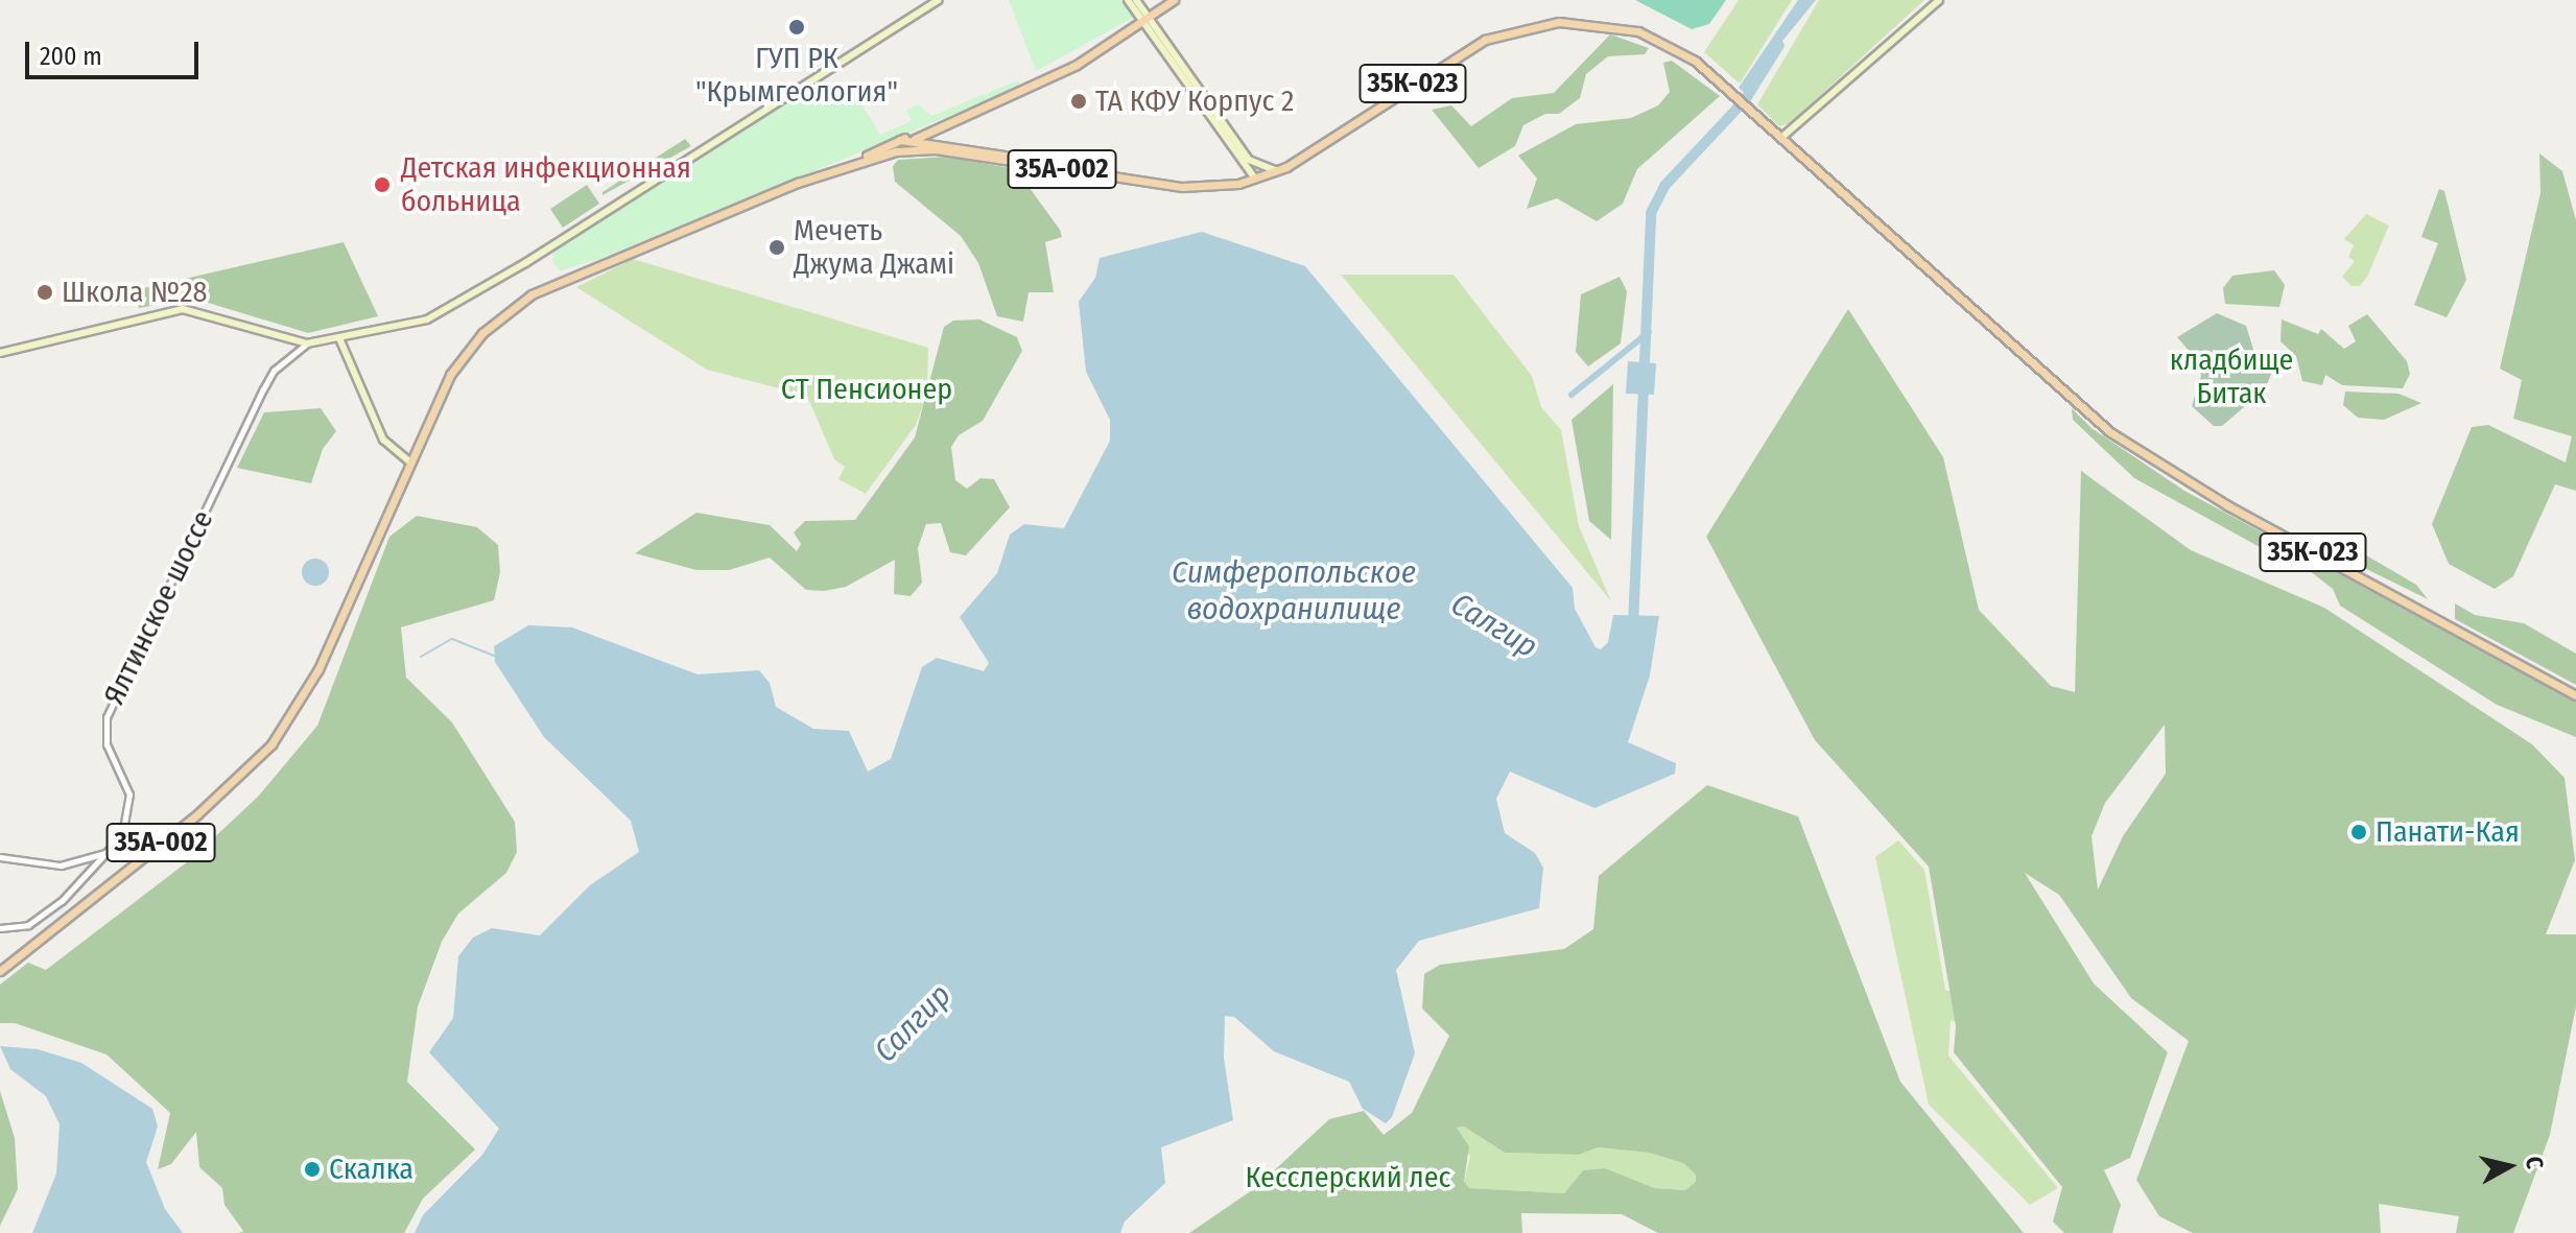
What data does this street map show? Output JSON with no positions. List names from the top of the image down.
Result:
{
  "streets": {
    "main road": ["35К-023", "35А-002"],
    "street": ["Ялтинское шоссе"]
  },
  "crossings": [
    ["35К-023", "35А-002"]
  ],
  "water": ["Симферопольское водохранилище", "Салгир"],
  "parks": ["кладбище Битак", "СТ Пенсионер", "Кесслерский лес"],
  "places": [
    "ГУП РК \"Крымгеология\"",
    "ТА КФУ Корпус 2",
    "Детская инфекционная больница",
    "Мечеть Джума Джамі",
    "Школа №28",
    "Панати-Кая",
    "Скалка"
  ],
  "scale_bar": "200 m",
  "north": "right"
}
